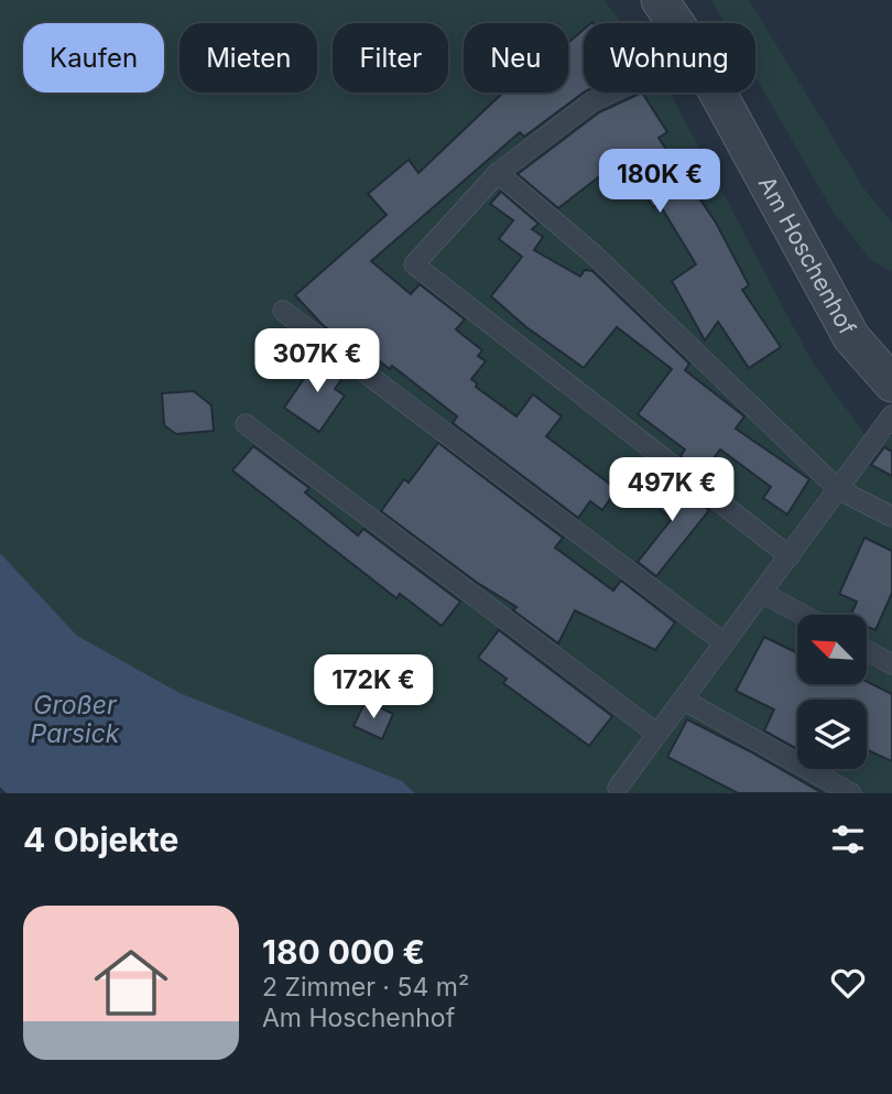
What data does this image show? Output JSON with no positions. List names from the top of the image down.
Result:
{
  "streets": {
    "street": ["Am Hoschenhof"]
  },
  "water": ["Großer Parsick"],
  "north": "top left",
  "page": {
    "chip": [
      "Kaufen",
      "Mieten",
      "Filter",
      "Neu",
      "Wohnung"
    ],
    "price": [
      "180K €",
      "307K €",
      "497K €",
      "172K €"
    ],
    "heading": "4 Objekte",
    "list": [
      {
        "name": "180 000 €",
        "note": "2 Zimmer · 54 m² · Am Hoschenhof"
      }
    ]
  }
}
